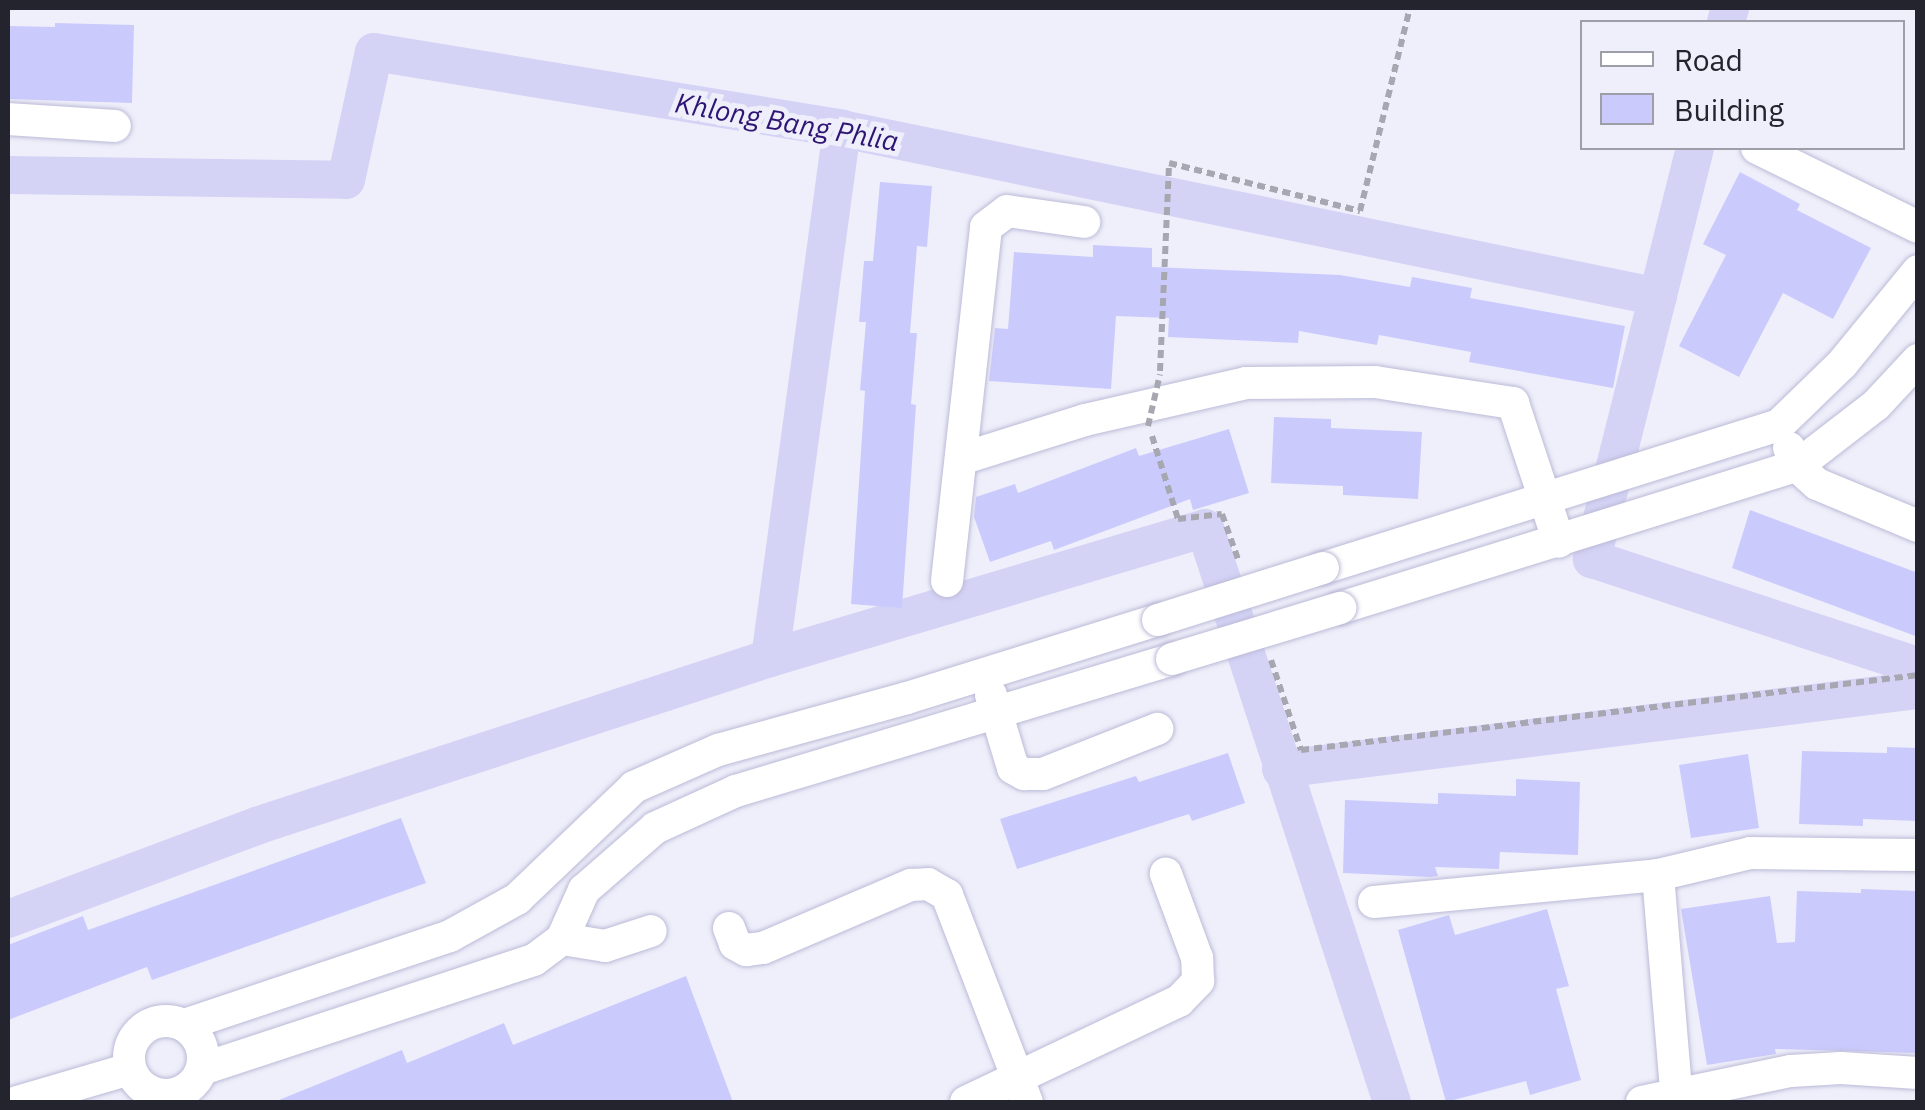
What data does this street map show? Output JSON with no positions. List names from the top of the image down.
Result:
{
  "water": ["Khlong Bang Phlia"],
  "legend": ["Road", "Building"]
}
